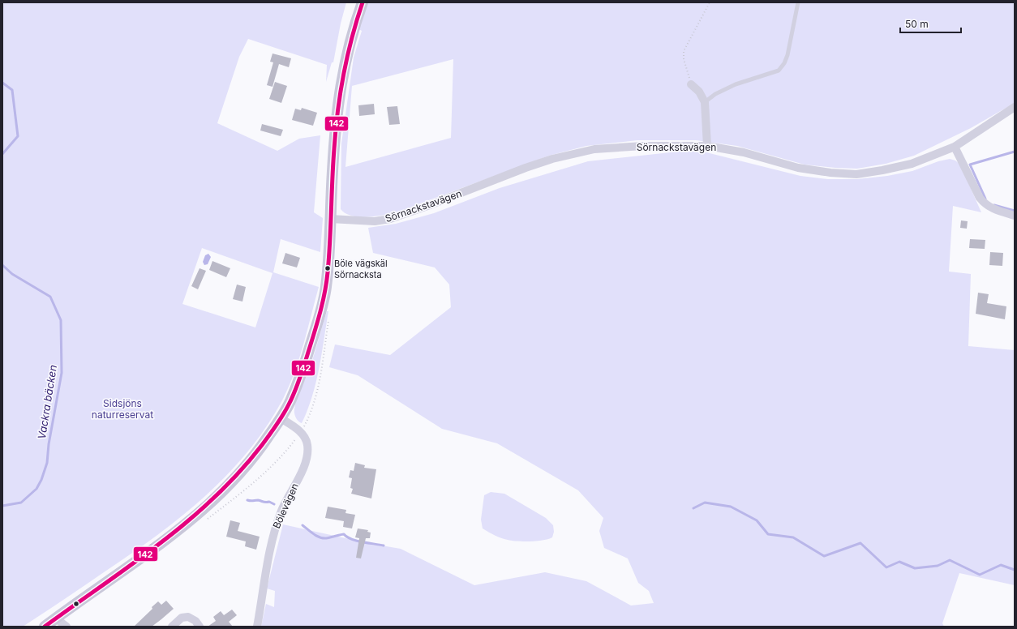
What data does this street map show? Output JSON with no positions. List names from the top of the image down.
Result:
{
  "streets": {
    "street": ["Sörnackstavägen", "Bölevägen"]
  },
  "water": ["Vackra bäcken"],
  "parks": ["Sidsjöns naturreservat"],
  "places": ["Böle vägskäl Sörnacksta"],
  "lines": ["transit line 142"],
  "scale_bar": "50 m"
}
